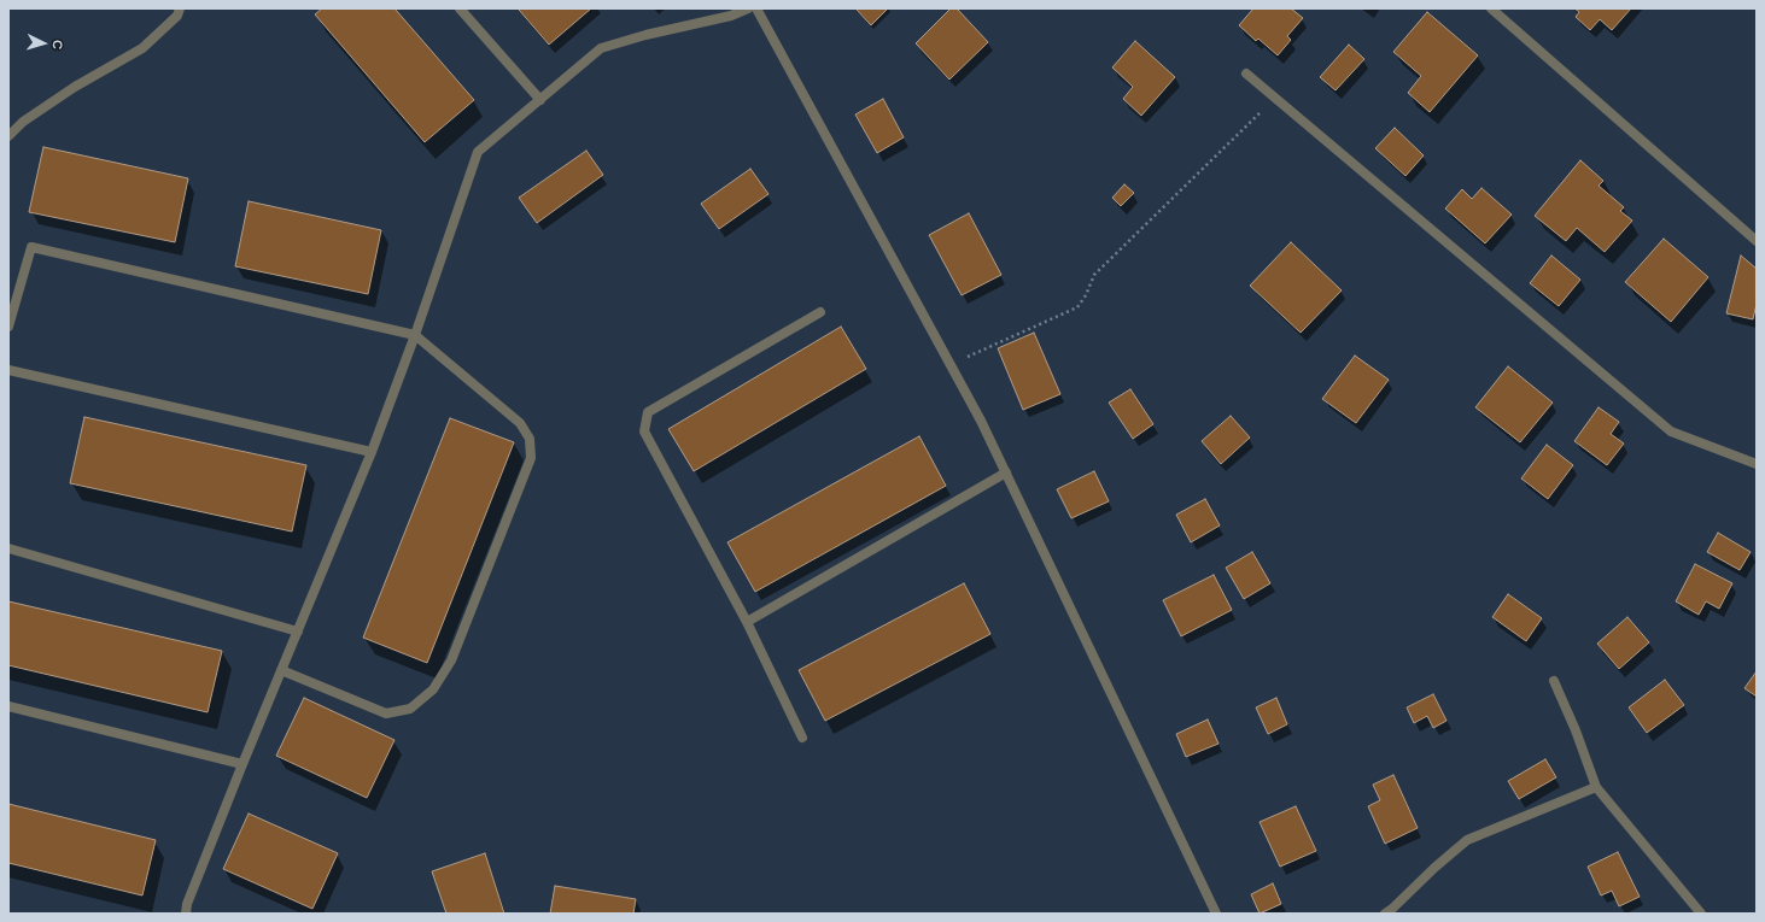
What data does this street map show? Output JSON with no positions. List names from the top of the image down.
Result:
{
  "north": "right"
}
